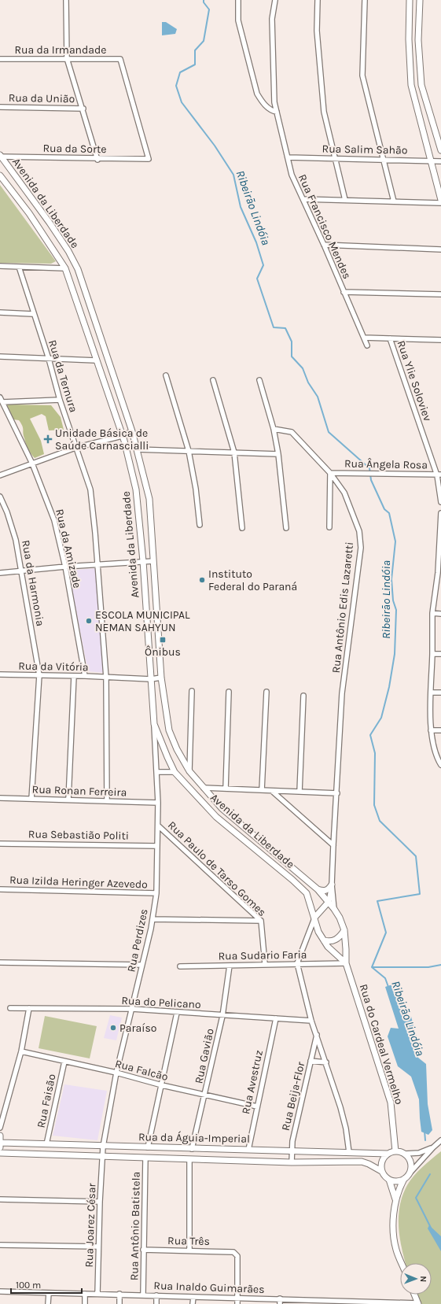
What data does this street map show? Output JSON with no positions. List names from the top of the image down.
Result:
{
  "streets": {
    "street": [
      "Rua da Irmandade",
      "Rua da União",
      "Rua da Sorte",
      "Rua Salim Sahão",
      "Avenida da Liberdade",
      "Rua Francisco Mendes",
      "Rua da Ternura",
      "Rua Ylie Soloviev",
      "Rua Ângela Rosa",
      "Rua da Amizade",
      "Rua da Harmonia",
      "Rua Antônio Edis Lazaretti",
      "Rua da Vitória",
      "Rua Ronan Ferreira",
      "Rua Sebastião Politi",
      "Rua Paulo de Tarso Gomes",
      "Rua Izilda Heringer Azevedo",
      "Rua Perdizes",
      "Rua Sudario Faria",
      "Rua do Pelicano",
      "Rua do Cardeal Vermelho",
      "Rua Gavião",
      "Rua Falcão",
      "Rua Avestruz",
      "Rua Beija-Flor",
      "Rua Faisão",
      "Rua da Águia-Imperial",
      "Rua Joarez César",
      "Rua Antônio Batistela",
      "Rua Três",
      "Rua Inaldo Guimarães"
    ]
  },
  "crossings": [
    ["Rua da Irmandade", "Rua da Sorte"],
    ["Rua da Sorte", "Avenida da Liberdade"],
    ["Rua Salim Sahão", "Rua Francisco Mendes"],
    ["Avenida da Liberdade", "Rua da Vitória"],
    ["Avenida da Liberdade", "Rua Perdizes"],
    ["Avenida da Liberdade", "Rua Sudario Faria"],
    ["Avenida da Liberdade", "Rua do Cardeal Vermelho"],
    ["Rua da Ternura", "Rua da Vitória"],
    ["Rua Ylie Soloviev", "Rua Ângela Rosa"],
    ["Rua Ângela Rosa", "Rua Antônio Edis Lazaretti"],
    ["Rua da Amizade", "Rua da Vitória"],
    ["Rua da Harmonia", "Rua da Vitória"],
    ["Rua da Harmonia", "Rua Ronan Ferreira"],
    ["Rua Ronan Ferreira", "Rua Perdizes"],
    ["Rua Sebastião Politi", "Rua Perdizes"],
    ["Rua Paulo de Tarso Gomes", "Rua Perdizes"],
    ["Rua Paulo de Tarso Gomes", "Rua Sudario Faria"],
    ["Rua Izilda Heringer Azevedo", "Rua Perdizes"],
    ["Rua Perdizes", "Rua do Pelicano"],
    ["Rua Perdizes", "Rua Falcão"],
    ["Rua Perdizes", "Rua da Águia-Imperial"],
    ["Rua Perdizes", "Rua Joarez César"],
    ["Rua Sudario Faria", "Rua do Cardeal Vermelho"],
    ["Rua Sudario Faria", "Rua Gavião"],
    ["Rua do Pelicano", "Rua Gavião"],
    ["Rua do Pelicano", "Rua Avestruz"],
    ["Rua do Cardeal Vermelho", "Rua da Águia-Imperial"],
    ["Rua Gavião", "Rua Falcão"],
    ["Rua Gavião", "Rua da Águia-Imperial"],
    ["Rua Falcão", "Rua Avestruz"],
    ["Rua Falcão", "Rua Faisão"],
    ["Rua Avestruz", "Rua da Águia-Imperial"],
    ["Rua Beija-Flor", "Rua da Águia-Imperial"],
    ["Rua Faisão", "Rua da Águia-Imperial"],
    ["Rua da Águia-Imperial", "Rua Joarez César"],
    ["Rua da Águia-Imperial", "Rua Antônio Batistela"],
    ["Rua Joarez César", "Rua Inaldo Guimarães"],
    ["Rua Antônio Batistela", "Rua Três"],
    ["Rua Antônio Batistela", "Rua Inaldo Guimarães"],
    ["Rua Três", "Rua Inaldo Guimarães"]
  ],
  "water": ["Ribeirão Lindóia"],
  "places": {
    "health": ["Unidade Básica de Saúde Carnascialli"],
    "other": ["Instituto Federal do Paraná", "ESCOLA MUNICIPAL NEMAN SAHYUN", "Paraíso"],
    "transit": ["Ônibus"]
  },
  "scale_bar": "100 m",
  "north": "right"
}
